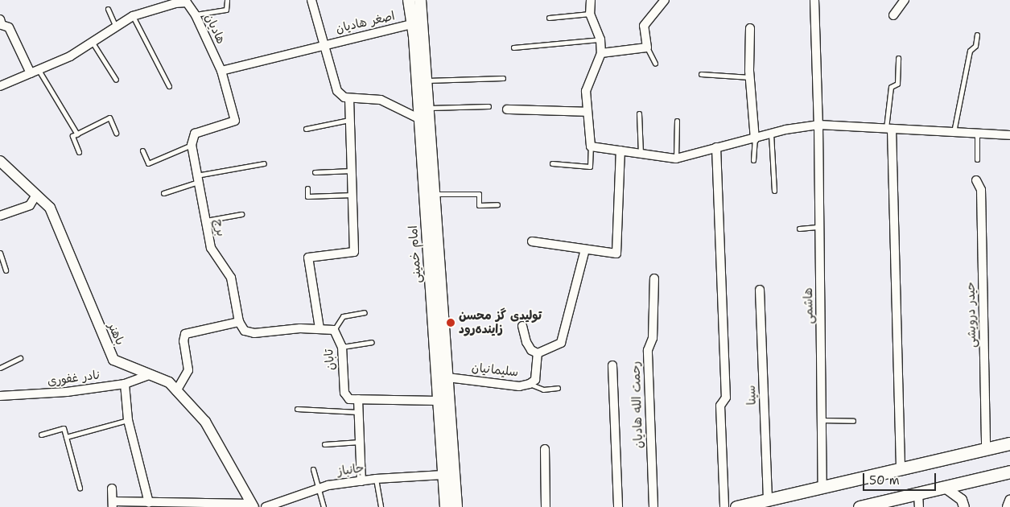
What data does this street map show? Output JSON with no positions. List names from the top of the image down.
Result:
{
  "streets": {
    "main road": ["امام خمینی"],
    "street": [
      "اصغر هادیان",
      "هادیان",
      "برج",
      "هاشمی",
      "حیدر درویشی",
      "باهنر",
      "تابان",
      "سلیمانیان",
      "نادر غفوری",
      "سینا",
      "رحمت الله هادیان",
      "جانباز"
    ]
  },
  "crossings": [
    ["اصغر هادیان", "امام خمینی"],
    ["امام خمینی", "سلیمانیان"],
    ["امام خمینی", "جانباز"],
    ["باهنر", "نادر غفوری"]
  ],
  "places": ["تولیدی گز محسن زاینده‌رود"],
  "scale_bar": "50 m"
}
